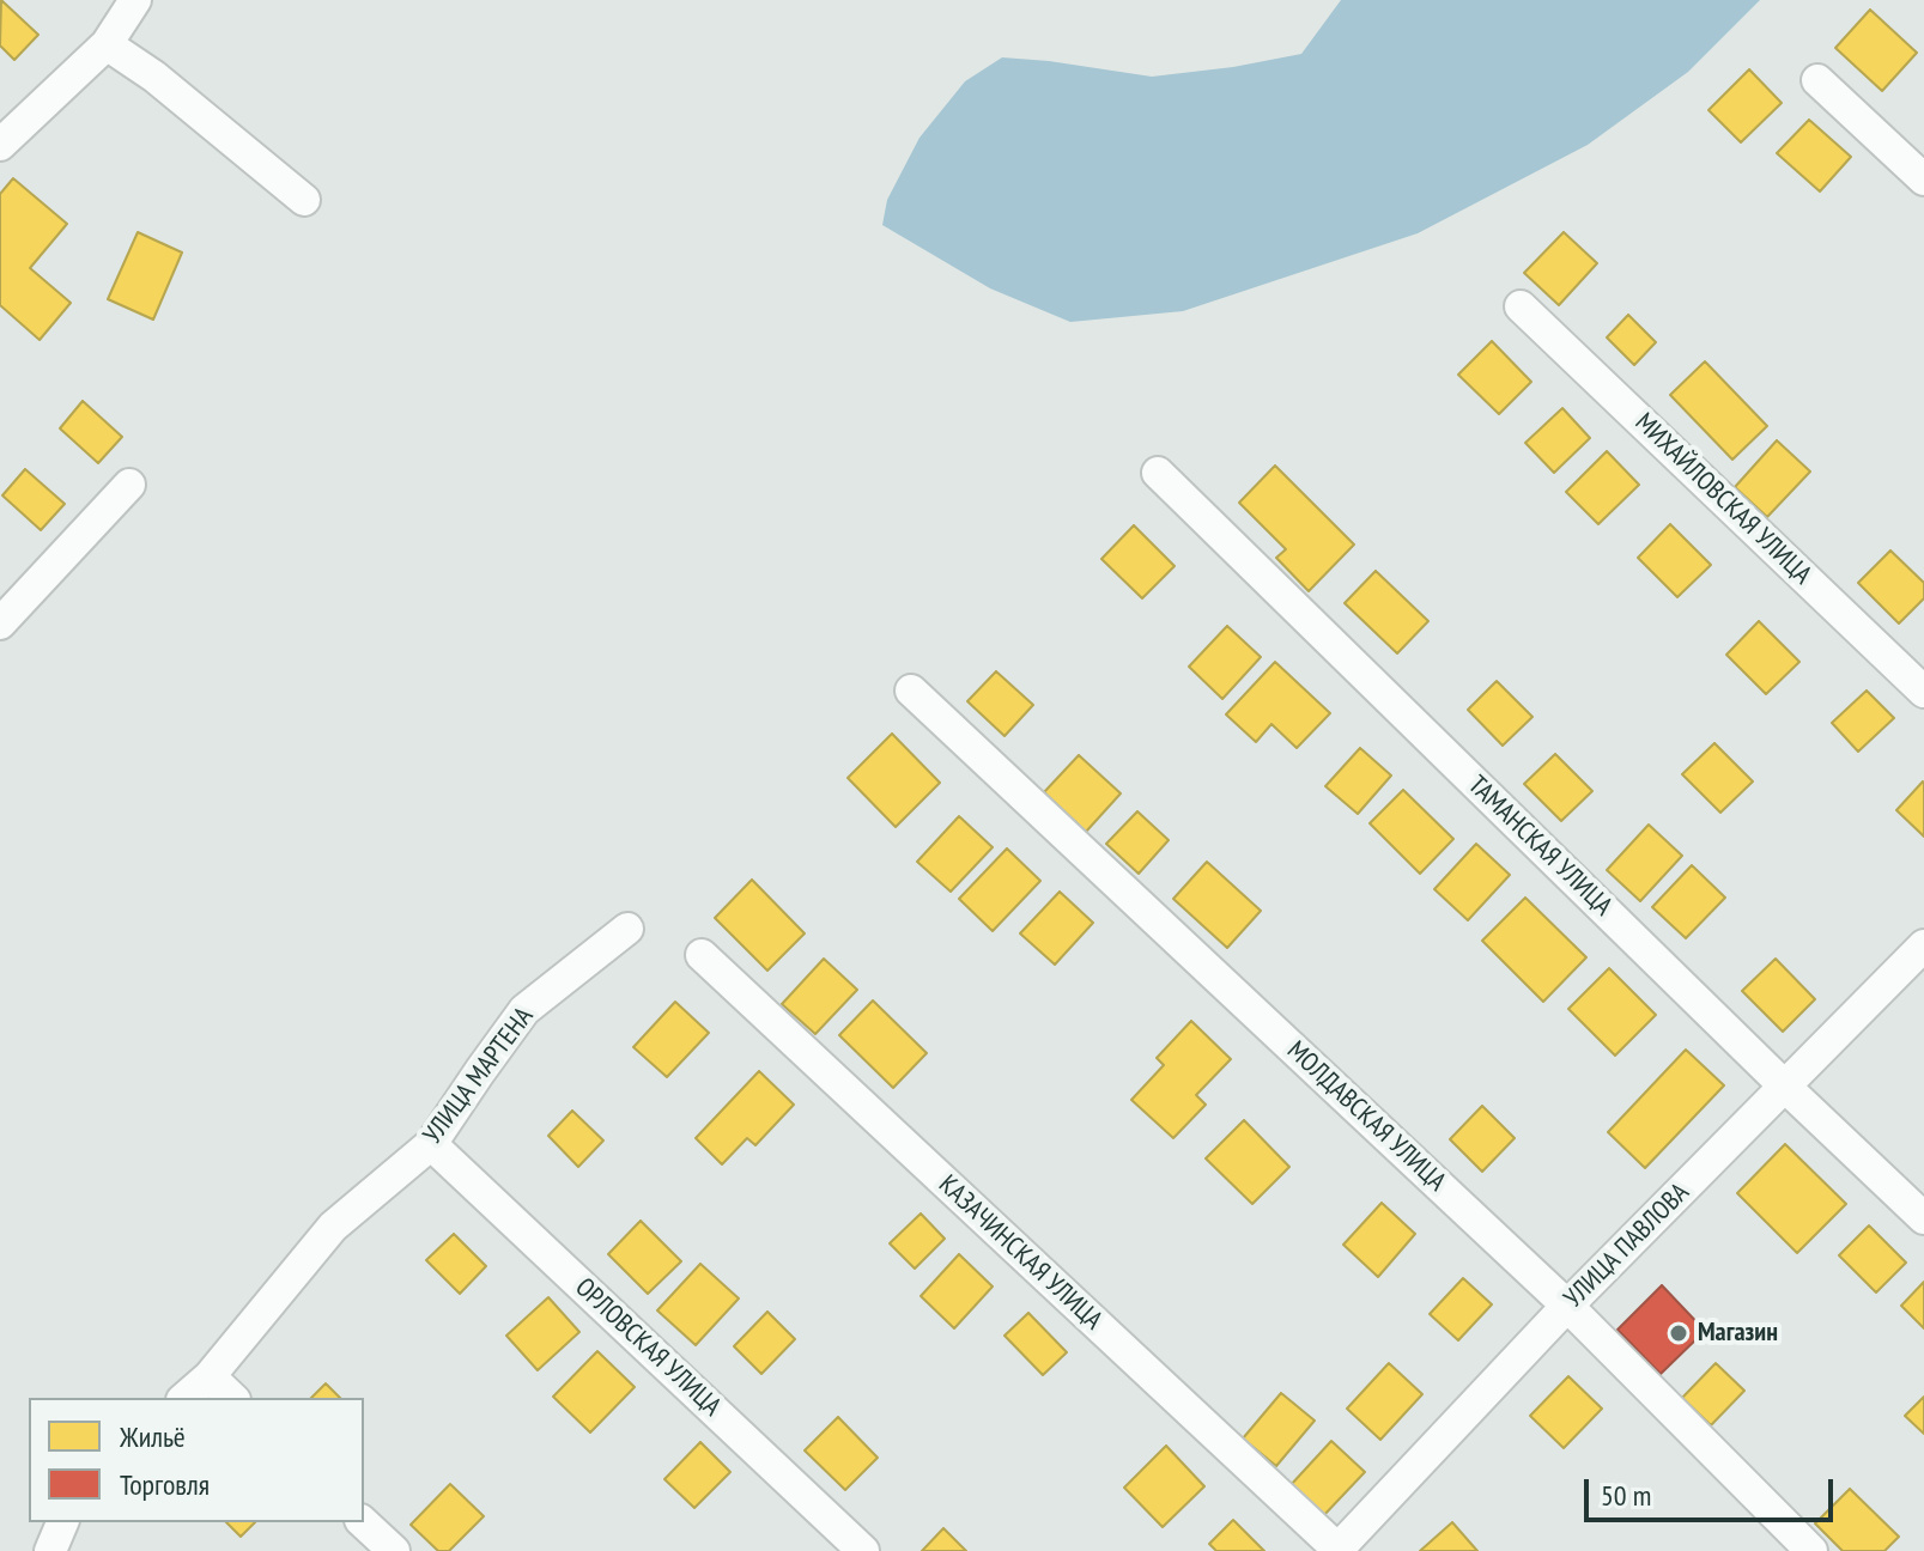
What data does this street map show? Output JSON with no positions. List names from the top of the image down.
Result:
{
  "streets": {
    "street": [
      "МИХАЙЛОВСКАЯ УЛИЦА",
      "ТАМАНСКАЯ УЛИЦА",
      "УЛИЦА МАРТЕНА",
      "МОЛДАВСКАЯ УЛИЦА",
      "УЛИЦА ПАВЛОВА",
      "КАЗАЧИНСКАЯ УЛИЦА",
      "ОРЛОВСКАЯ УЛИЦА"
    ]
  },
  "crossings": [
    ["ТАМАНСКАЯ УЛИЦА", "УЛИЦА ПАВЛОВА"],
    ["УЛИЦА МАРТЕНА", "ОРЛОВСКАЯ УЛИЦА"],
    ["МОЛДАВСКАЯ УЛИЦА", "УЛИЦА ПАВЛОВА"],
    ["УЛИЦА ПАВЛОВА", "КАЗАЧИНСКАЯ УЛИЦА"]
  ],
  "places": ["Магазин"],
  "legend": ["Жильё", "Торговля"],
  "scale_bar": "50 m"
}
